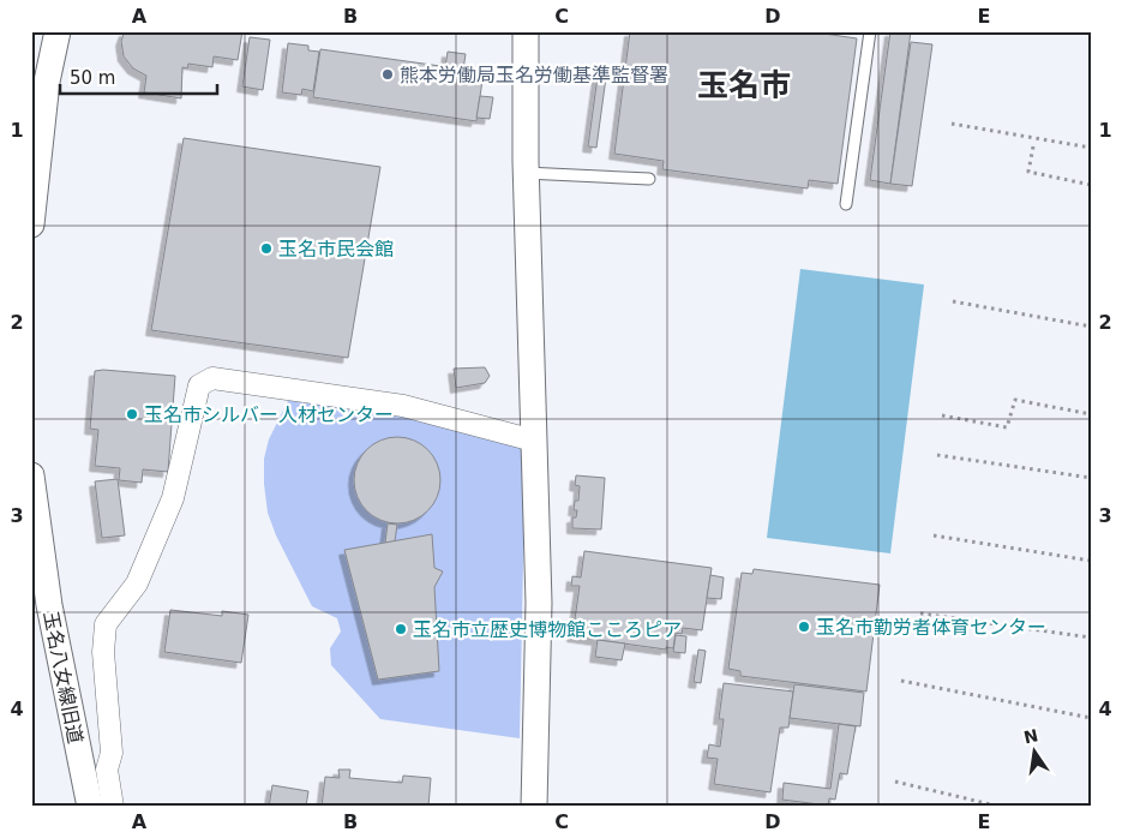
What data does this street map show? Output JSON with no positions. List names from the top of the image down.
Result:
{
  "streets": {
    "street": ["玉名八女線旧道"]
  },
  "districts": ["玉名市"],
  "places": [
    "熊本労働局玉名労働基準監督署",
    "玉名市民会館",
    "玉名市シルバー人材センター",
    "玉名市勤労者体育センター",
    "玉名市立歴史博物館こころピア"
  ],
  "scale_bar": "50 m",
  "north": "top",
  "grid": {
    "columns": [
      "A",
      "B",
      "C",
      "D",
      "E"
    ],
    "rows": [
      "1",
      "2",
      "3",
      "4"
    ]
  }
}
